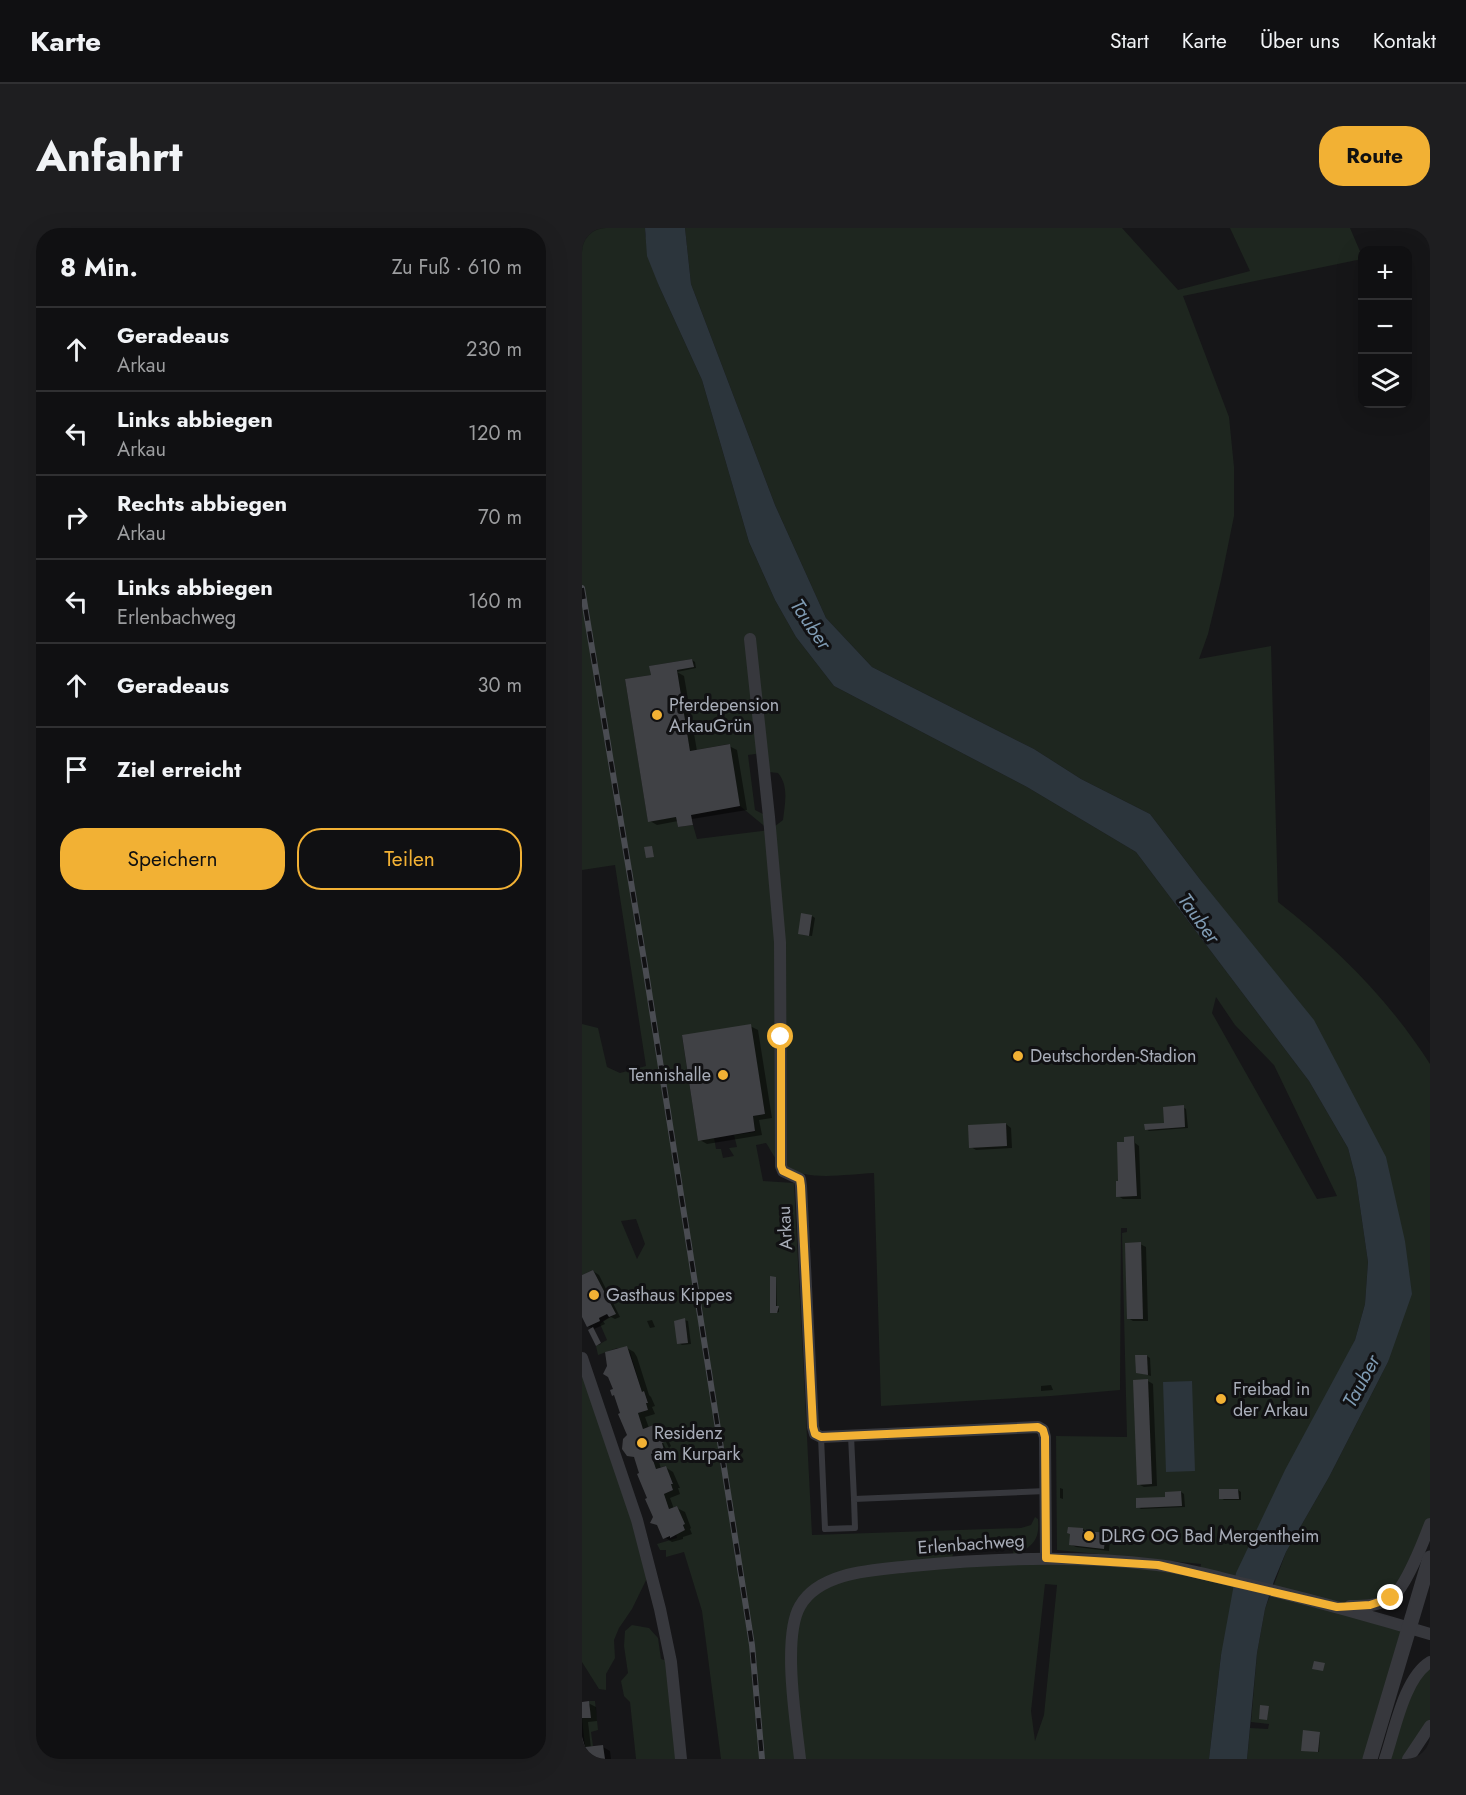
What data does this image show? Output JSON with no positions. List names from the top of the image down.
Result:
{
  "streets": {
    "street": ["Arkau", "Erlenbachweg"]
  },
  "water": ["Tauber"],
  "places": [
    "Pferdepension ArkauGrün",
    "Deutschorden-Stadion",
    "Tennishalle",
    "Gasthaus Kippes",
    "Freibad in der Arkau",
    "Residenz am Kurpark",
    "DLRG OG Bad Mergentheim"
  ],
  "page": {
    "header": "Karte",
    "nav": [
      "Start",
      "Karte",
      "Über uns",
      "Kontakt"
    ],
    "title": "Anfahrt",
    "buttons": [
      "Route",
      ["Speichern", "Teilen"]
    ],
    "heading": ["8 Min.", "Zu Fuß · 610 m"],
    "map_buttons": ["+", "−"],
    "list": [
      ["Geradeaus", "Arkau", "230 m"],
      ["Links abbiegen", "Arkau", "120 m"],
      ["Rechts abbiegen", "Arkau", "70 m"],
      ["Links abbiegen", "Erlenbachweg", "160 m"],
      ["Geradeaus", "30 m"],
      "Ziel erreicht"
    ]
  }
}
